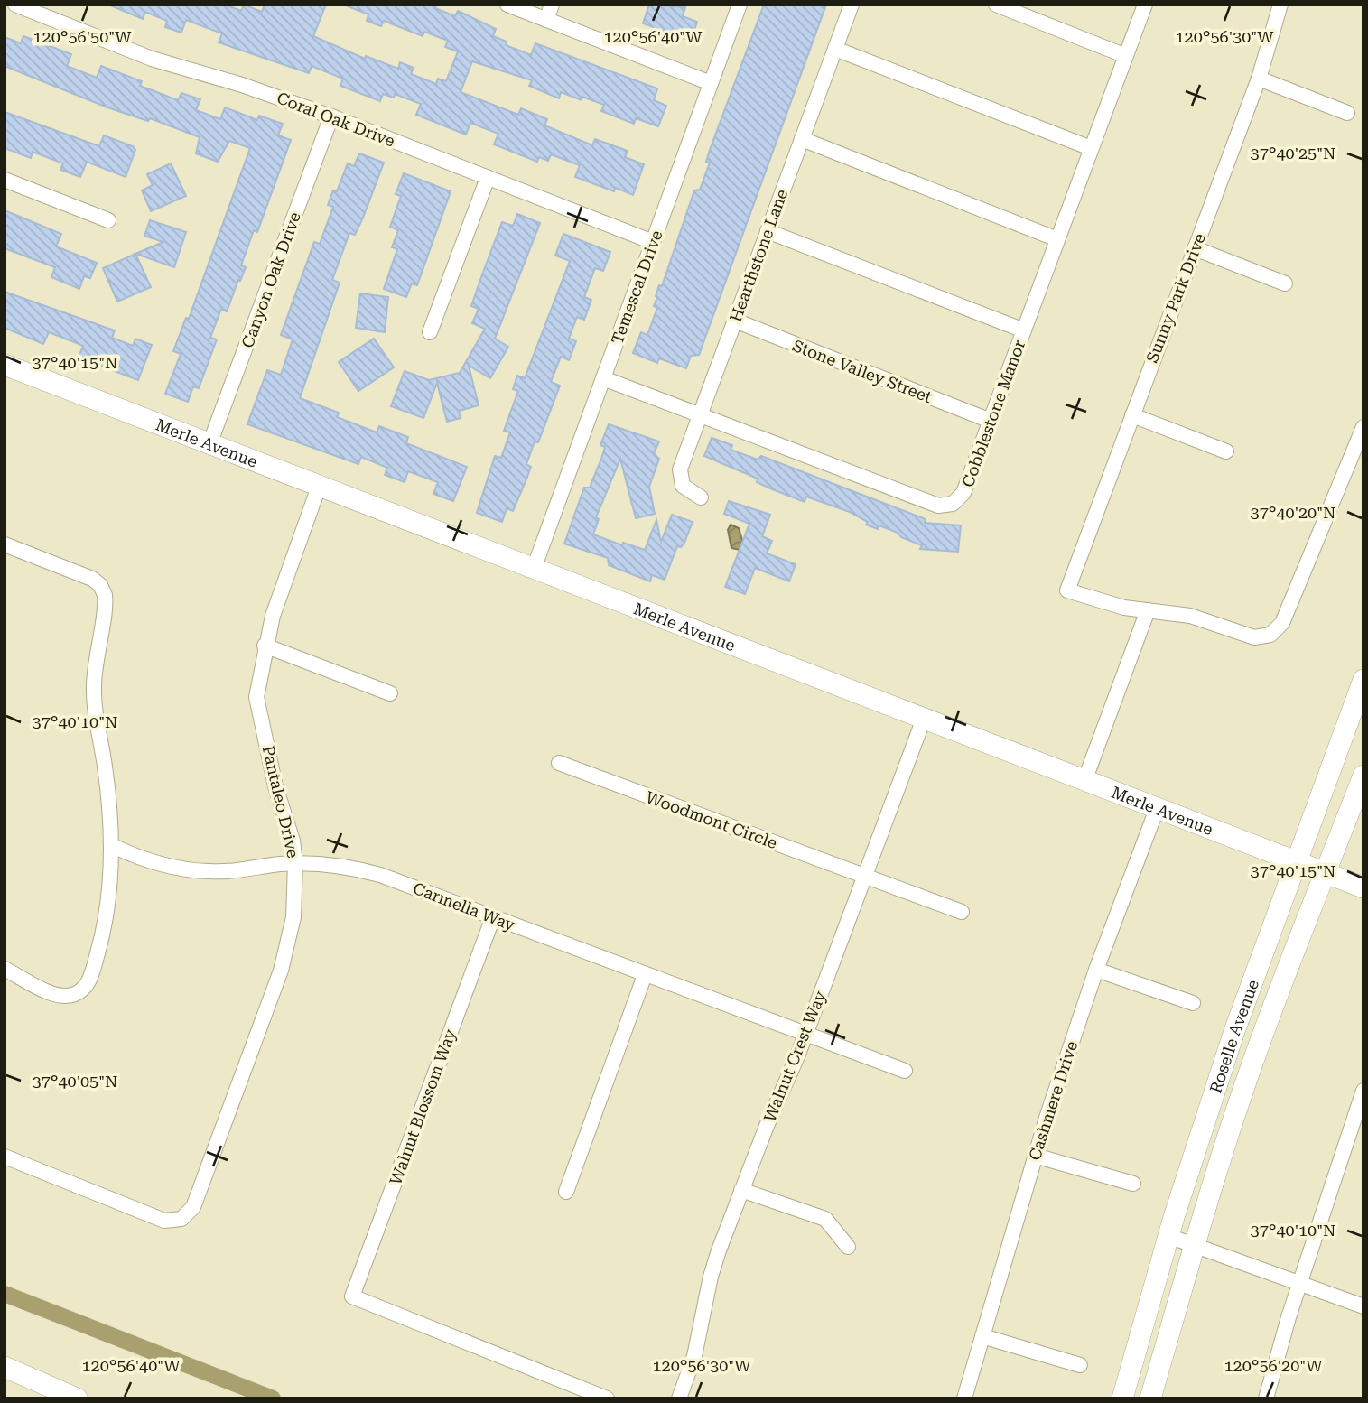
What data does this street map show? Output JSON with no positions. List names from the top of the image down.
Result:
{
  "streets": {
    "main road": ["Merle Avenue", "Roselle Avenue"],
    "street": [
      "Coral Oak Drive",
      "Hearthstone Lane",
      "Canyon Oak Drive",
      "Temescal Drive",
      "Sunny Park Drive",
      "Stone Valley Street",
      "Cobblestone Manor",
      "Pantaleo Drive",
      "Woodmont Circle",
      "Carmella Way",
      "Walnut Crest Way",
      "Cashmere Drive",
      "Walnut Blossom Way"
    ]
  },
  "crossings": [
    ["Coral Oak Drive", "Canyon Oak Drive"],
    ["Coral Oak Drive", "Temescal Drive"],
    ["Hearthstone Lane", "Stone Valley Street"],
    ["Hearthstone Lane", "Cobblestone Manor"],
    ["Canyon Oak Drive", "Merle Avenue"],
    ["Temescal Drive", "Cobblestone Manor"],
    ["Temescal Drive", "Merle Avenue"],
    ["Stone Valley Street", "Cobblestone Manor"],
    ["Merle Avenue", "Pantaleo Drive"],
    ["Merle Avenue", "Roselle Avenue"],
    ["Merle Avenue", "Walnut Crest Way"],
    ["Merle Avenue", "Cashmere Drive"],
    ["Pantaleo Drive", "Carmella Way"],
    ["Woodmont Circle", "Walnut Crest Way"],
    ["Carmella Way", "Walnut Crest Way"],
    ["Carmella Way", "Walnut Blossom Way"]
  ],
  "coordinates": [
    "120°56'50\"W",
    "120°56'40\"W",
    "120°56'30\"W",
    "37°40'25\"N",
    "37°40'15\"N",
    "37°40'20\"N",
    "37°40'10\"N",
    "37°40'05\"N",
    "120°56'20\"W"
  ]
}
